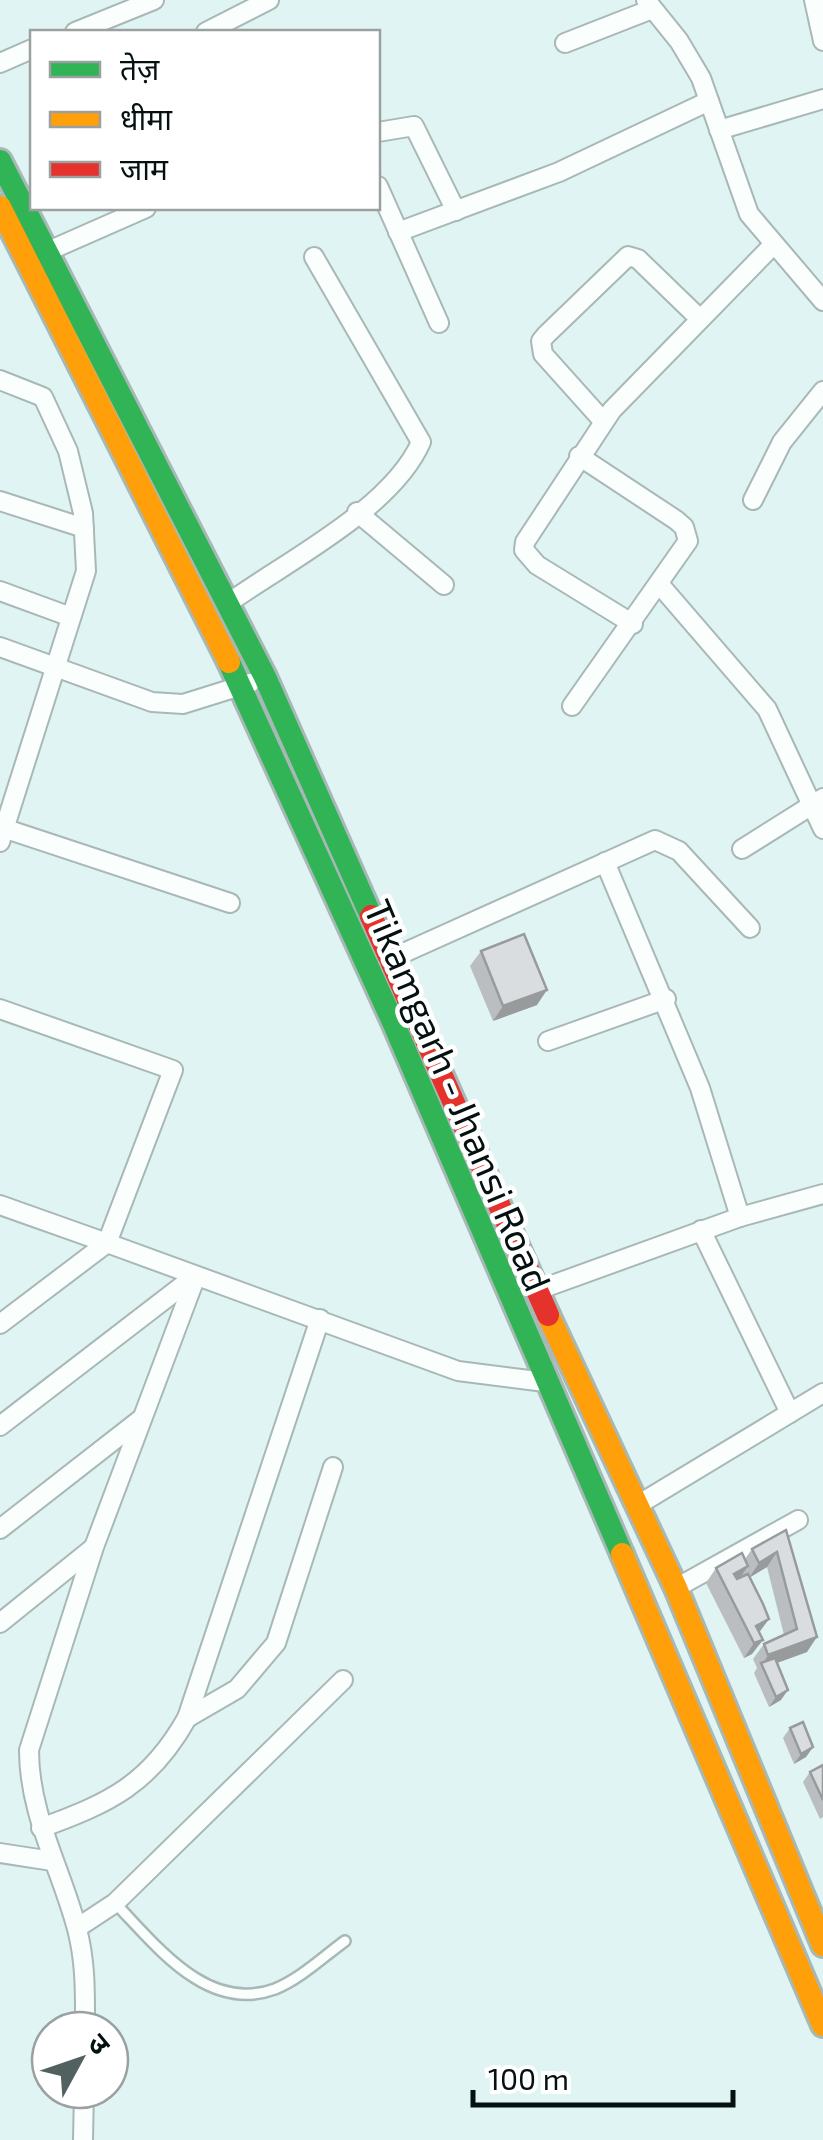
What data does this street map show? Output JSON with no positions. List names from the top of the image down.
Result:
{
  "streets": {
    "street": ["Tikamgarh - Jhansi Road"]
  },
  "legend": ["तेज़", "धीमा", "जाम"],
  "scale_bar": "100 m",
  "north": "top right"
}
